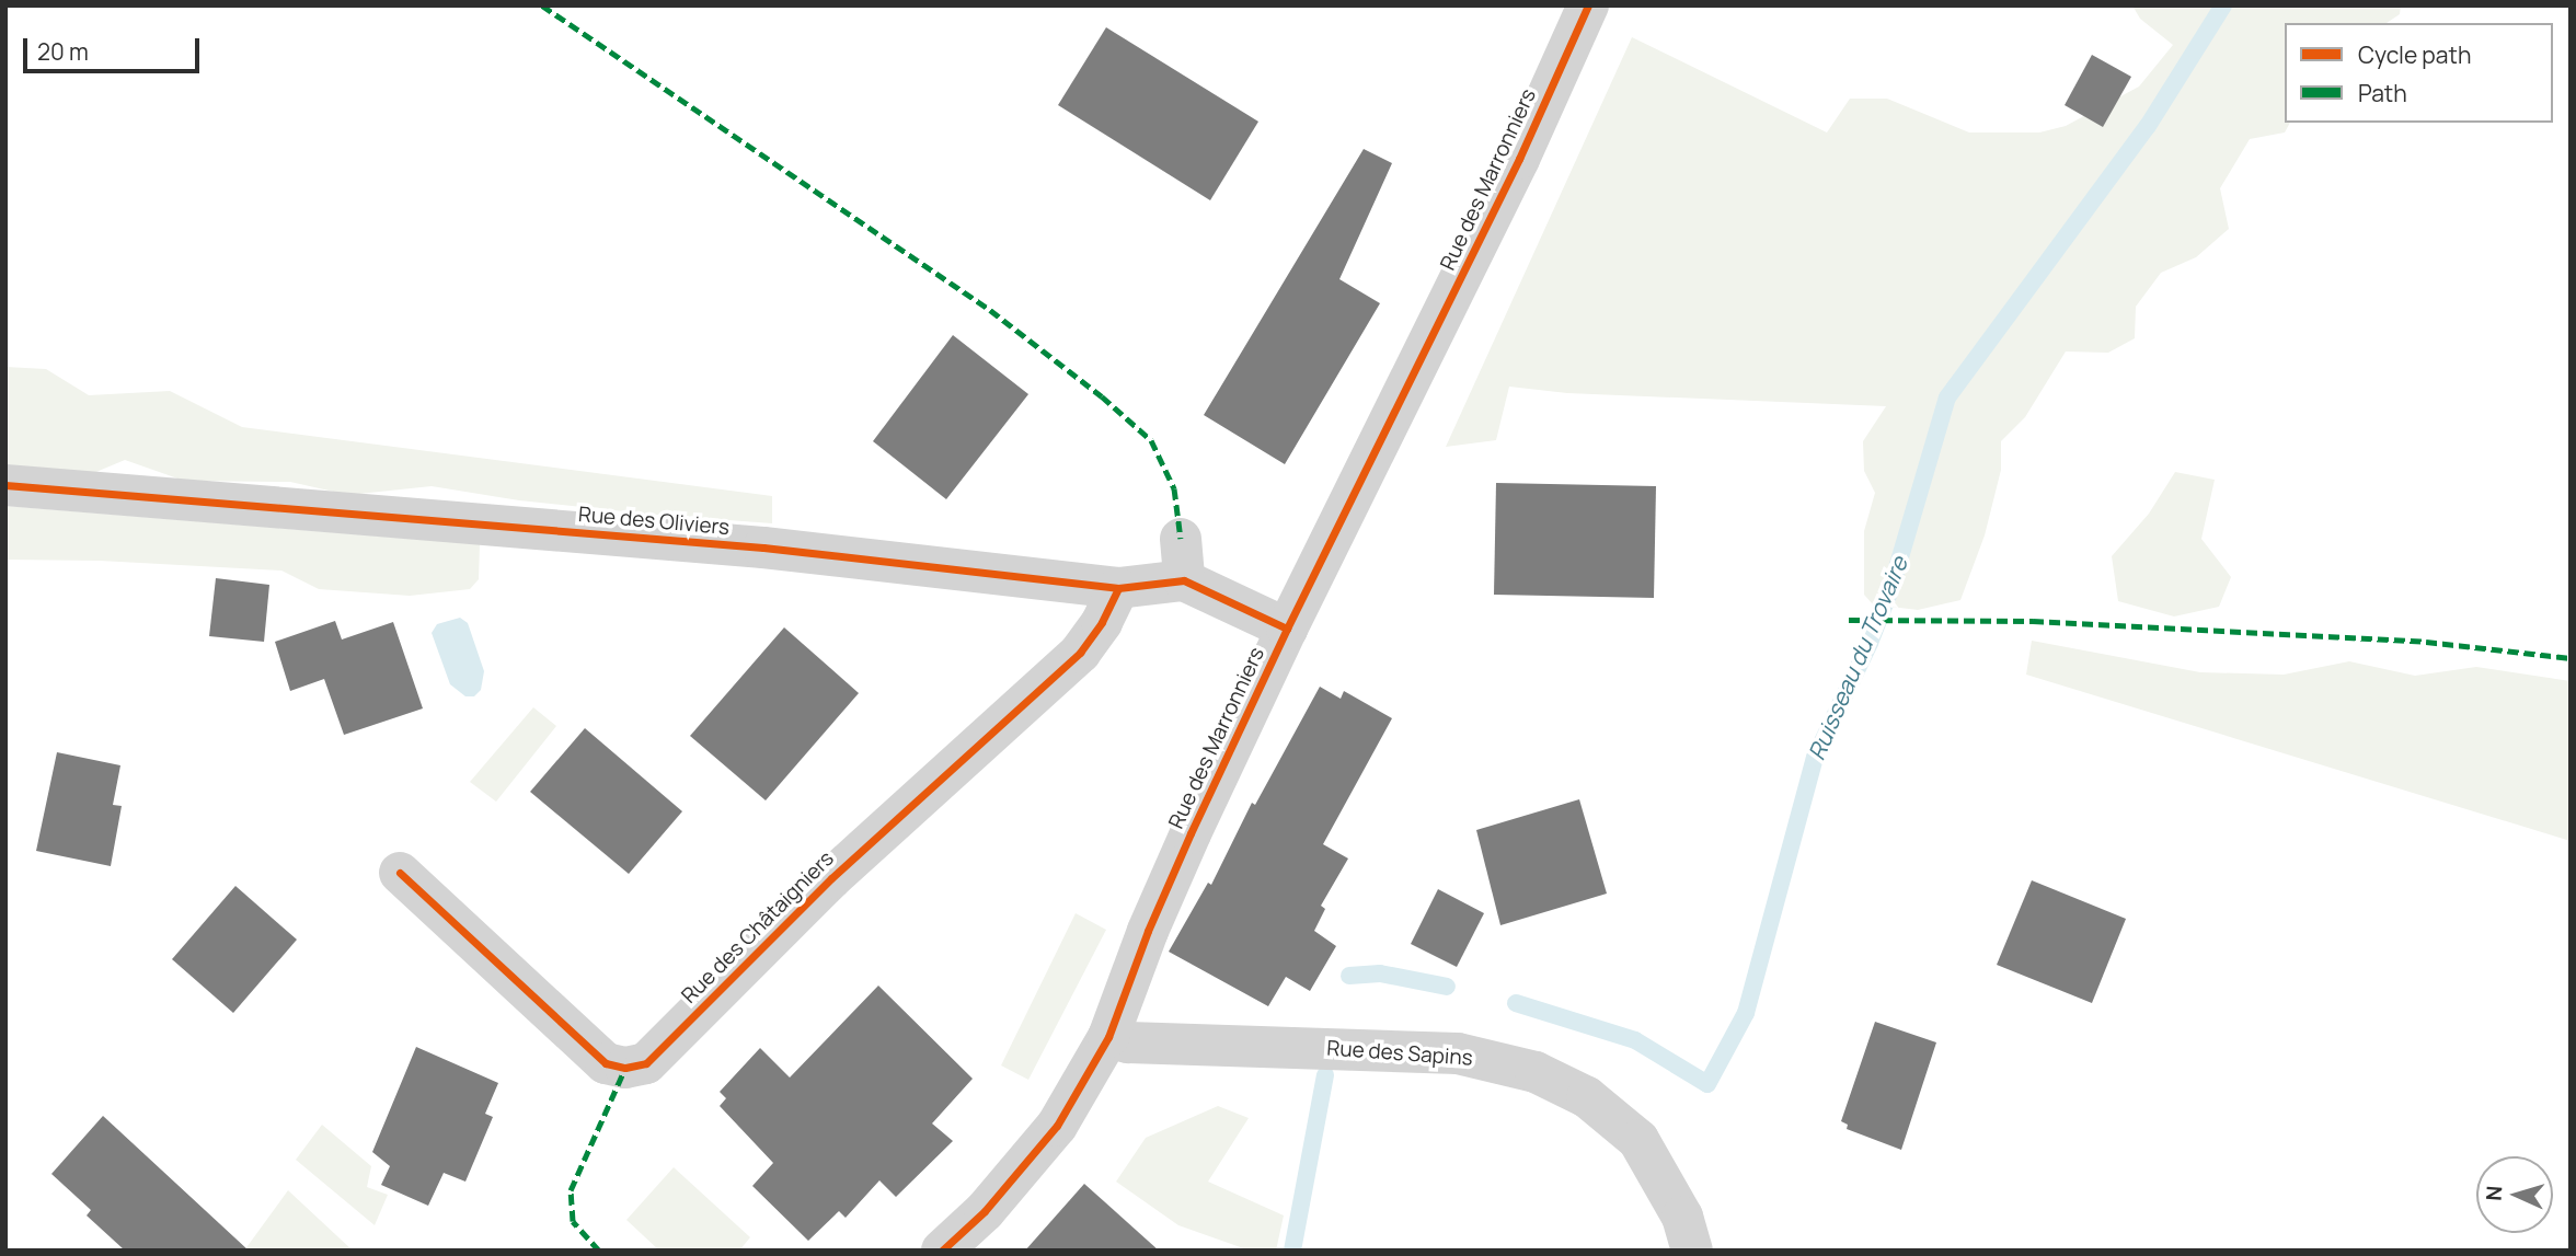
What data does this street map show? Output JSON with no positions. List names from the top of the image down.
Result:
{
  "streets": {
    "street": [
      "Rue des Marronniers",
      "Rue des Oliviers",
      "Rue des Châtaigniers",
      "Rue des Sapins"
    ]
  },
  "crossings": [
    ["Rue des Marronniers", "Rue des Sapins"],
    ["Rue des Oliviers", "Rue des Châtaigniers"]
  ],
  "water": ["Ruisseau du Trovaire"],
  "legend": ["Cycle path", "Path"],
  "scale_bar": "20 m",
  "north": "left"
}
